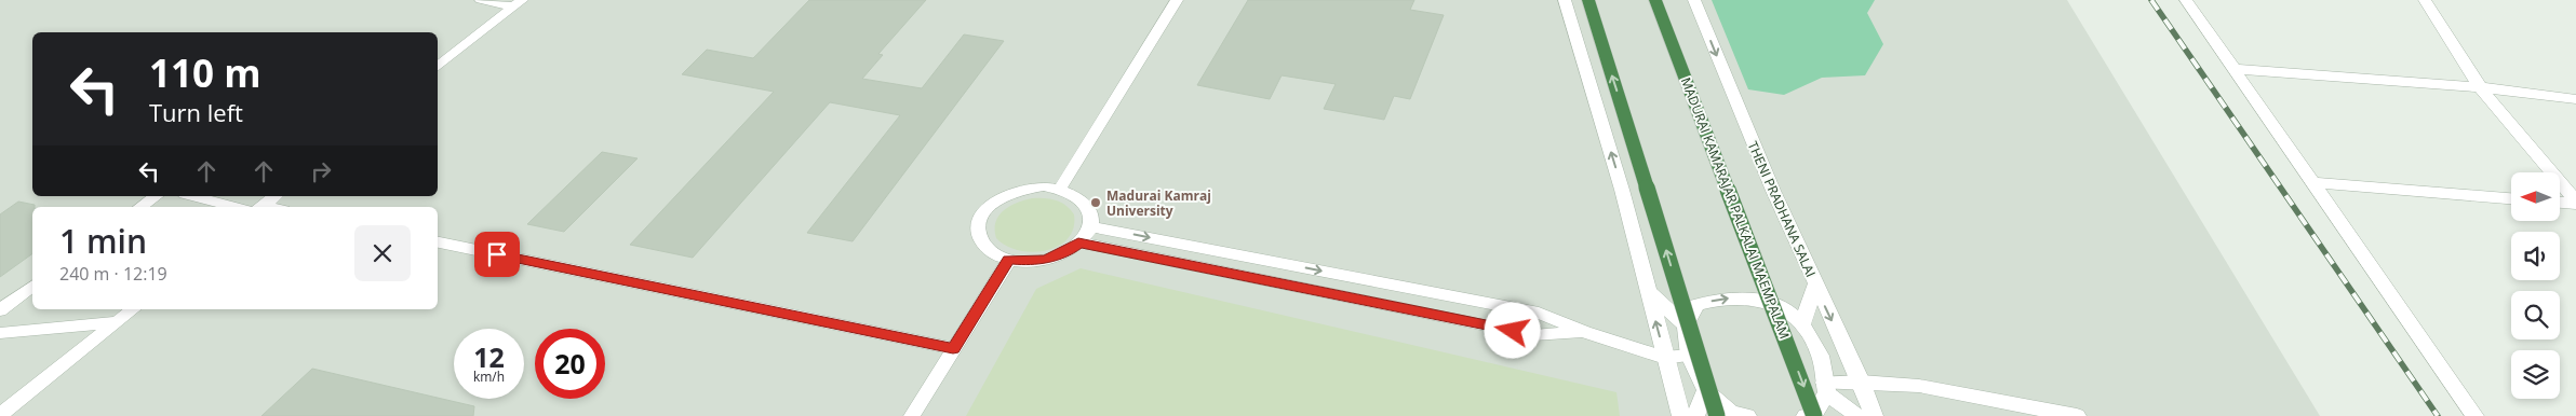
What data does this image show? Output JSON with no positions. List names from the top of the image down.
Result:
{
  "streets": {
    "highway": ["MADURAI KAMARAJAR PALKALAI MAEMPALAM"],
    "street": ["THENI PRADHANA SALAI"]
  },
  "places": ["Madurai Kamraj University"],
  "north": "left",
  "page": {
    "turn": ["110 m", "Turn left"],
    "heading": ["1 min", "240 m · 12:19"],
    "speed": "12 km/h",
    "limit": "20"
  }
}
